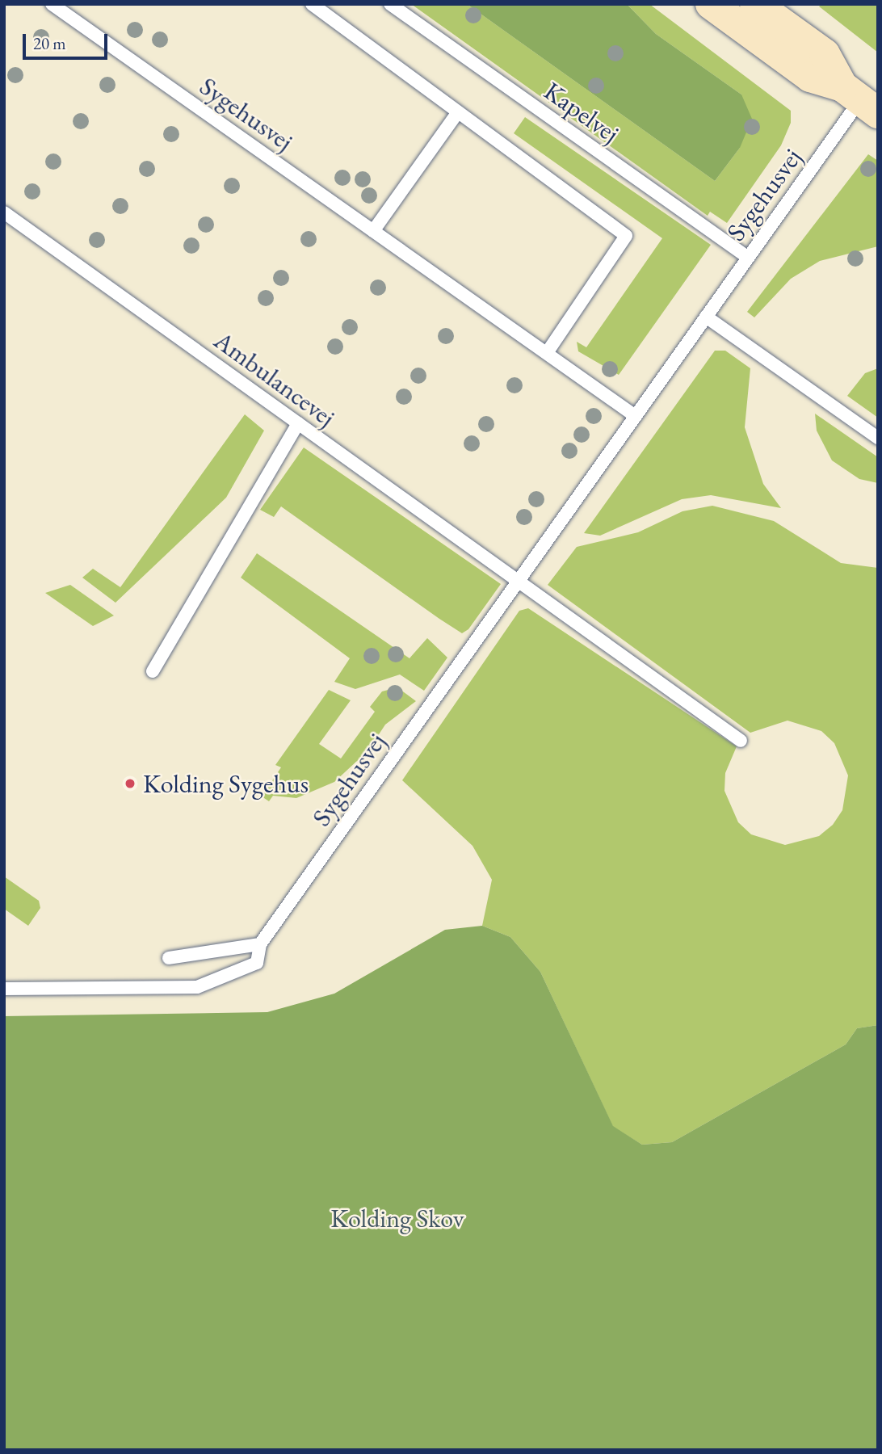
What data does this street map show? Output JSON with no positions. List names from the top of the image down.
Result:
{
  "streets": {
    "lane": ["Kapelvej", "Sygehusvej", "Ambulancevej"]
  },
  "crossings": [
    ["Kapelvej", "Sygehusvej"],
    ["Sygehusvej", "Ambulancevej"]
  ],
  "parks": ["Kolding Skov"],
  "places": ["Kolding Sygehus"],
  "scale_bar": "20 m"
}
